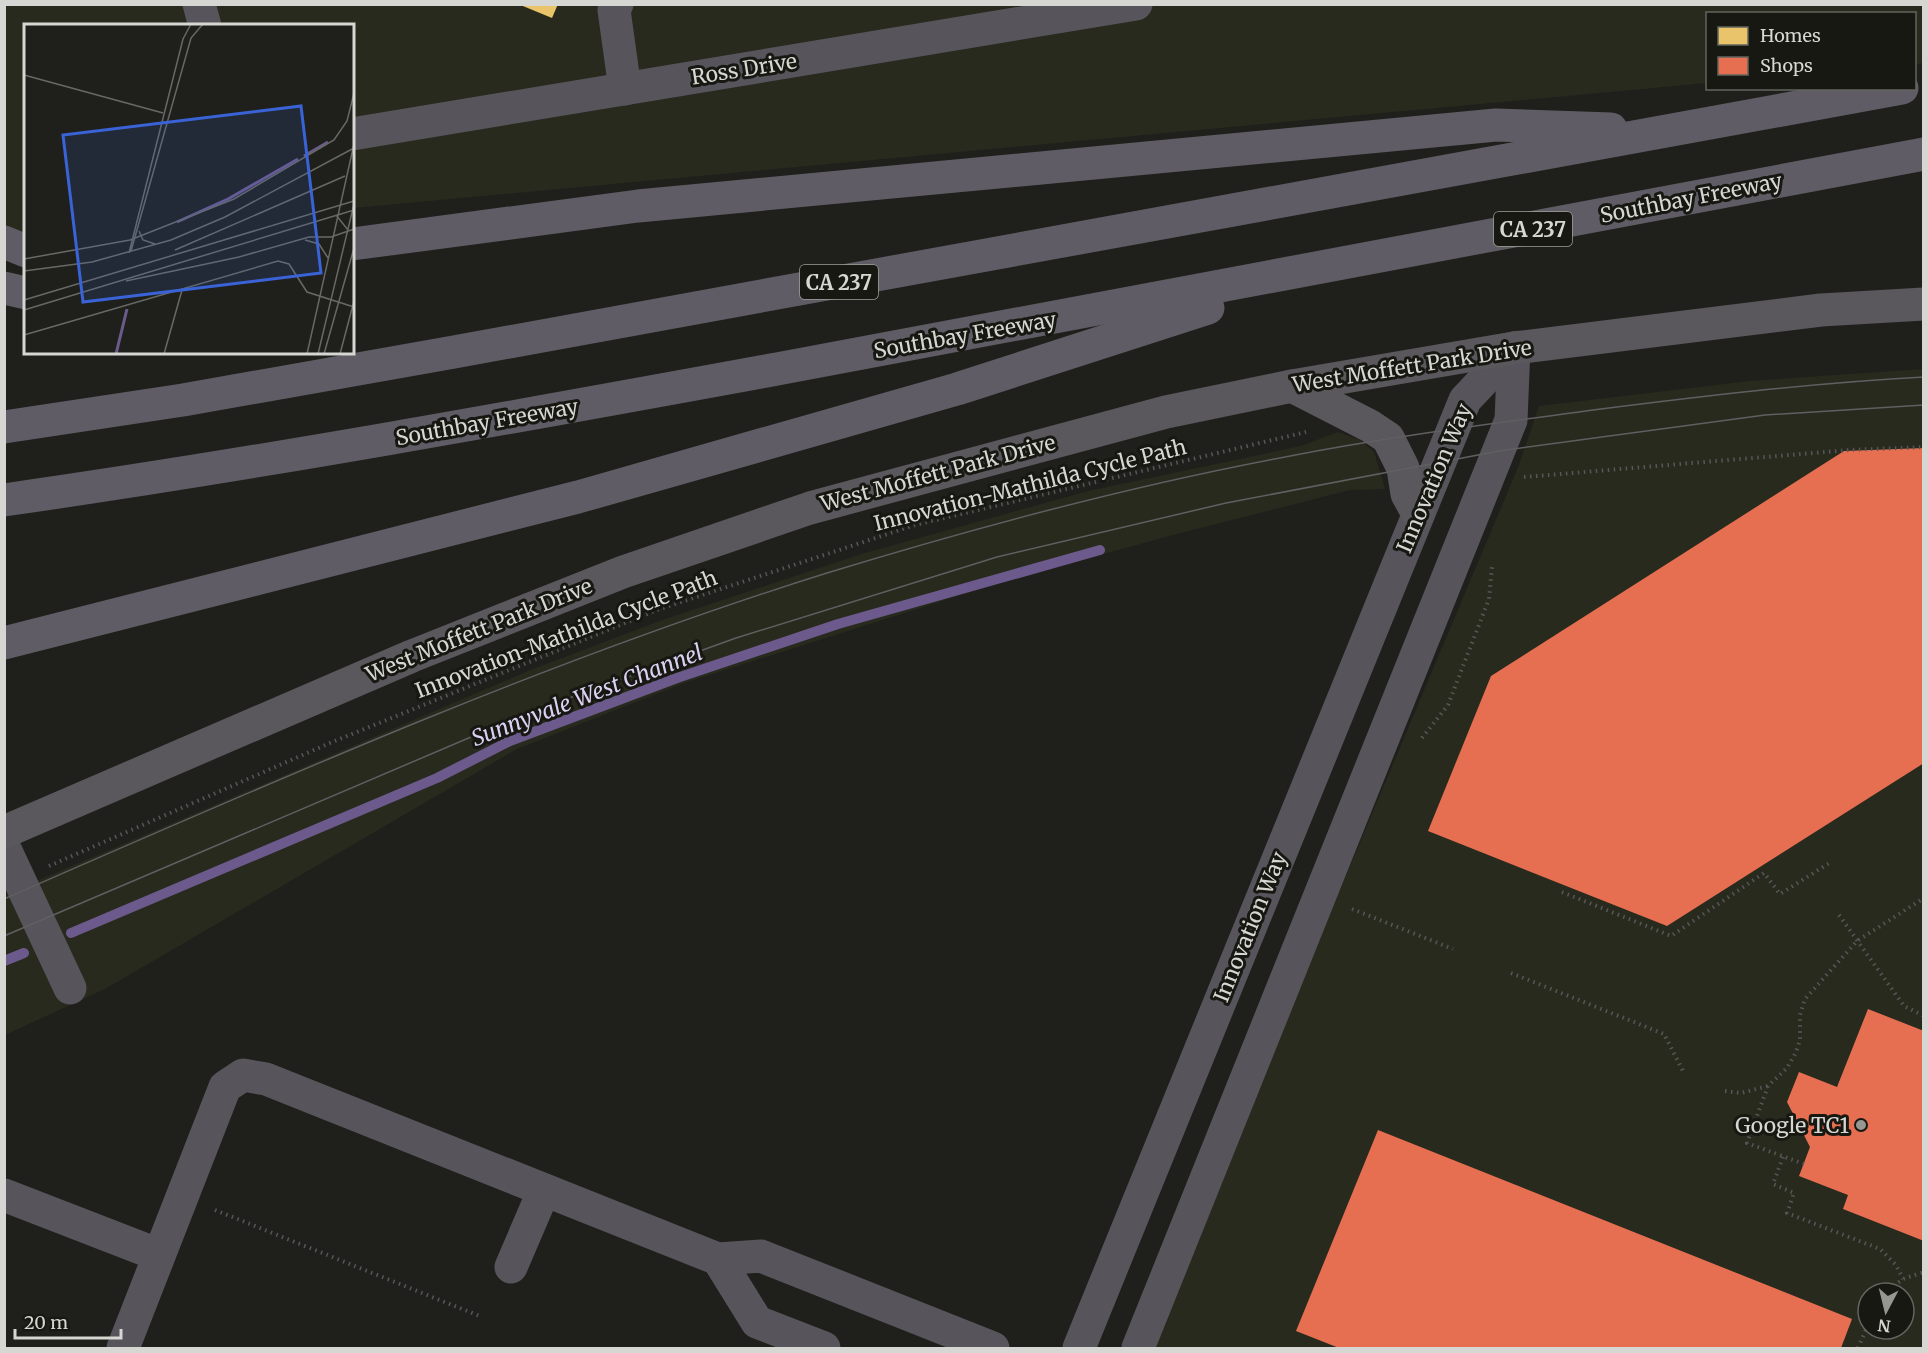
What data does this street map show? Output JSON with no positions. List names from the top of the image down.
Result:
{
  "streets": {
    "highway": ["Southbay Freeway", "CA 237"],
    "main road": ["West Moffett Park Drive"],
    "street": ["Ross Drive", "Innovation Way"],
    "path": ["Innovation-Mathilda Cycle Path"]
  },
  "crossings": [
    ["West Moffett Park Drive", "Innovation Way"]
  ],
  "water": ["Sunnyvale West Channel"],
  "places": ["Google TC1"],
  "legend": ["Homes", "Shops"],
  "scale_bar": "20 m",
  "north": "bottom"
}
